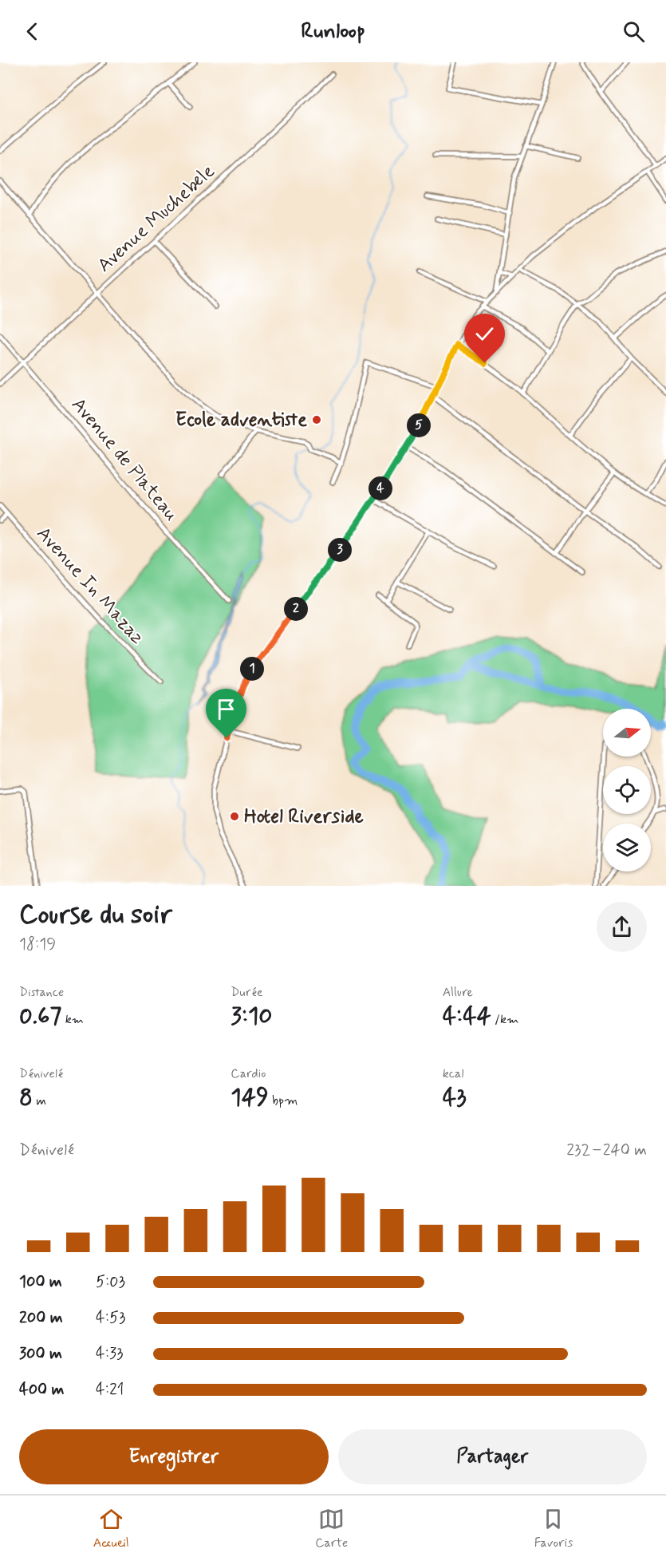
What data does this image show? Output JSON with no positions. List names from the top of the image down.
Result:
{
  "streets": {
    "street": ["Avenue Muchebele", "Avenue de Plateau", "Avenue In Mazaz"]
  },
  "crossings": [
    ["Avenue Muchebele", "Avenue de Plateau"]
  ],
  "places": ["Ecole adventiste", "Hotel Riverside"],
  "north": "right",
  "page": {
    "header": "Runloop",
    "pins": [
      "5",
      "4",
      "3",
      "2",
      "1"
    ],
    "heading": ["Course du soir", "18:19"],
    "stats": [
      ["Distance", "0.67 km"],
      ["Durée", "3:10"],
      ["Allure", "4:44 /km"],
      ["Dénivelé", "8 m"],
      ["Cardio", "149 bpm"],
      ["kcal", "43"]
    ],
    "chart": ["Dénivelé", "232–240 m"],
    "list": [
      {
        "name": "100 m",
        "note": "5:03"
      },
      {
        "name": "200 m",
        "note": "4:53"
      },
      {
        "name": "300 m",
        "note": "4:33"
      },
      {
        "name": "400 m",
        "note": "4:21"
      }
    ],
    "buttons": ["Enregistrer", "Partager"],
    "tabs": ["Accueil", "Carte", "Favoris"]
  }
}
